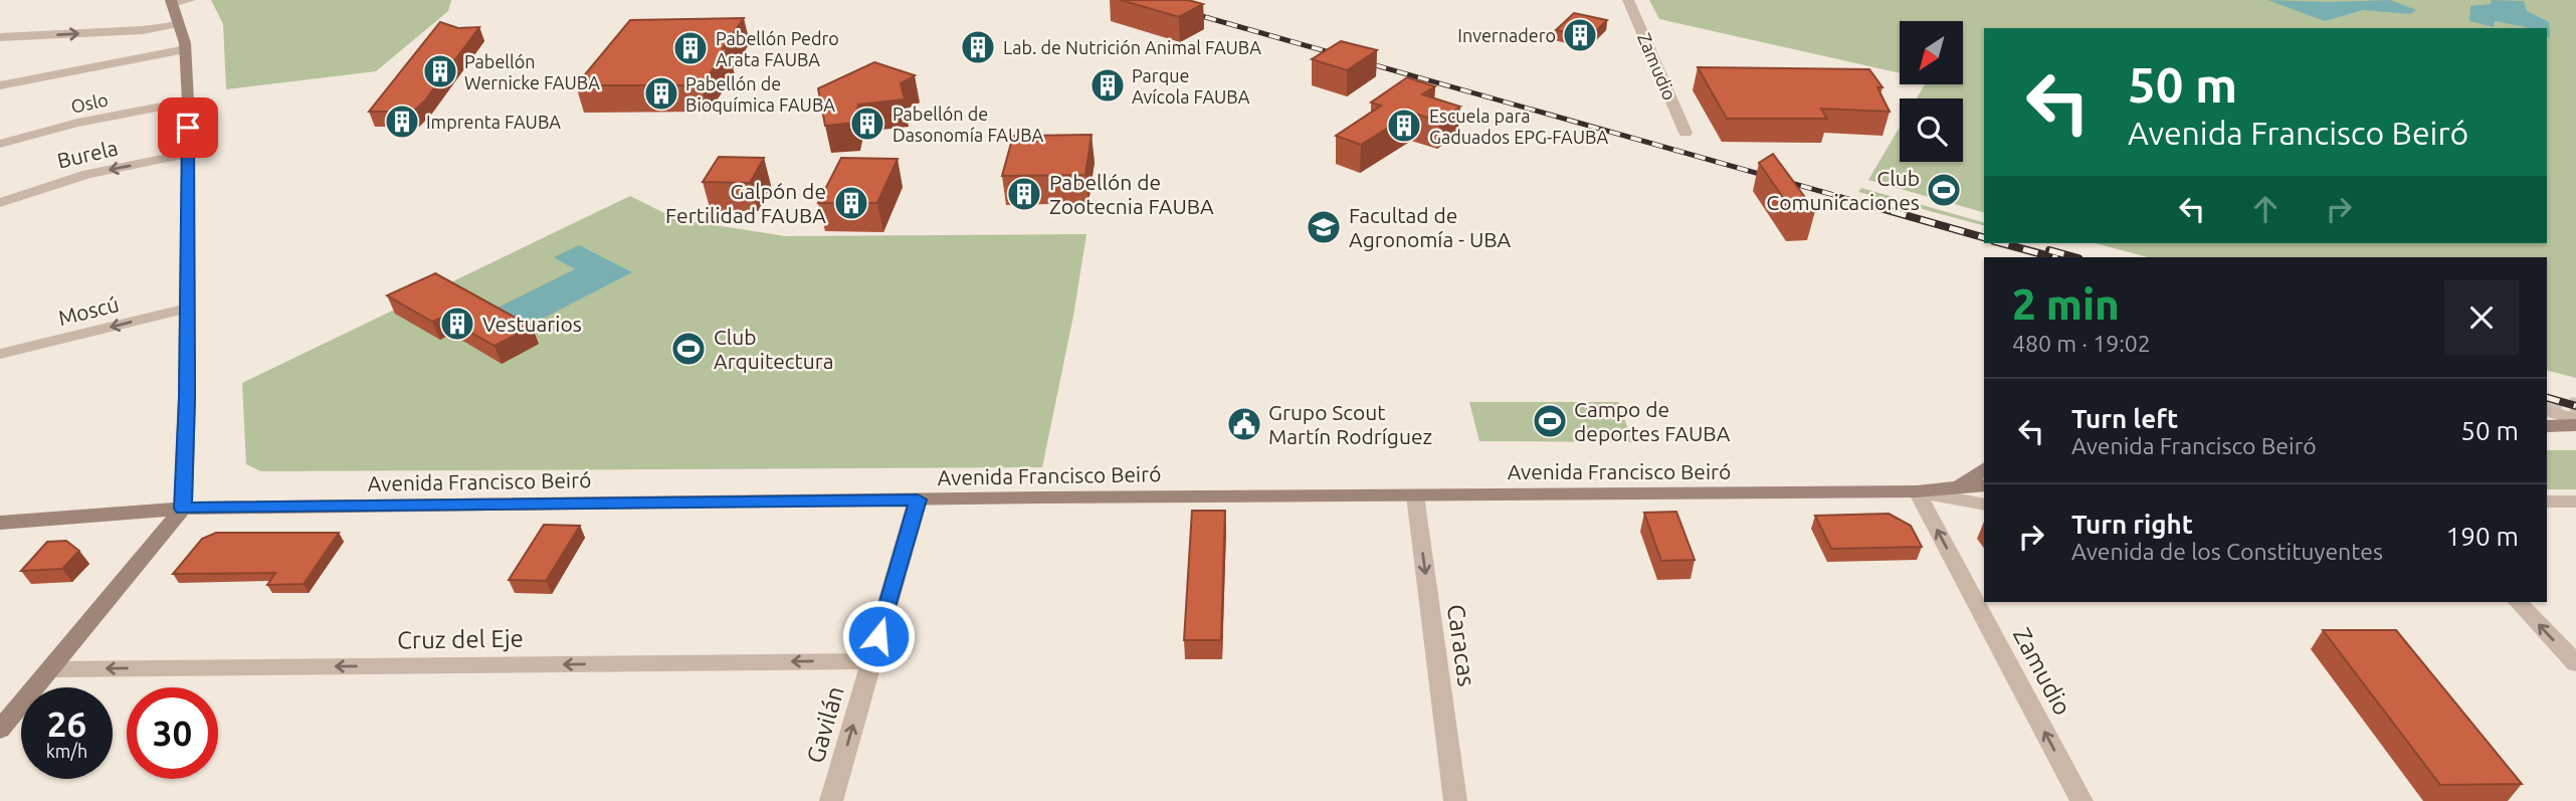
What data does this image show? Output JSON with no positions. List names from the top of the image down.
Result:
{
  "streets": {
    "main road": ["Avenida Francisco Beiró"],
    "street": [
      "Zamudio",
      "Oslo",
      "Burela",
      "Moscú",
      "Cruz del Eje",
      "Caracas",
      "Gavilán"
    ]
  },
  "crossings": [
    ["Zamudio", "Avenida Francisco Beiró"],
    ["Avenida Francisco Beiró", "Caracas"],
    ["Avenida Francisco Beiró", "Gavilán"],
    ["Cruz del Eje", "Gavilán"]
  ],
  "one_way": [
    "Zamudio",
    "Moscú",
    "Cruz del Eje",
    "Caracas",
    "Gavilán"
  ],
  "places": {
    "building": [
      "Invernadero",
      "Lab. de Nutrición Animal FAUBA",
      "Pabellón Pedro Arata FAUBA",
      "Pabellón Wernicke FAUBA",
      "Parque Avícola FAUBA",
      "Pabellón de Bioquímica FAUBA",
      "Imprenta FAUBA",
      "Pabellón de Dasonomía FAUBA",
      "Escuela para Gaduados EPG-FAUBA",
      "Pabellón de Zootecnia FAUBA",
      "Galpón de Fertilidad FAUBA",
      "Vestuarios"
    ],
    "sports": ["Club Comunicaciones", "Club Arquitectura", "Campo de deportes FAUBA"],
    "school or university": ["Facultad de Agronomía - UBA"],
    "public building": ["Grupo Scout Martín Rodríguez"]
  },
  "north": "bottom left",
  "page": {
    "turn": ["50 m", "Avenida Francisco Beiró"],
    "heading": ["2 min", "480 m · 19:02"],
    "list": [
      {
        "name": "Turn left",
        "note": "Avenida Francisco Beiró",
        "value": "50 m"
      },
      {
        "name": "Turn right",
        "note": "Avenida de los Constituyentes",
        "value": "190 m"
      }
    ],
    "speed": "26 km/h",
    "limit": "30"
  }
}
